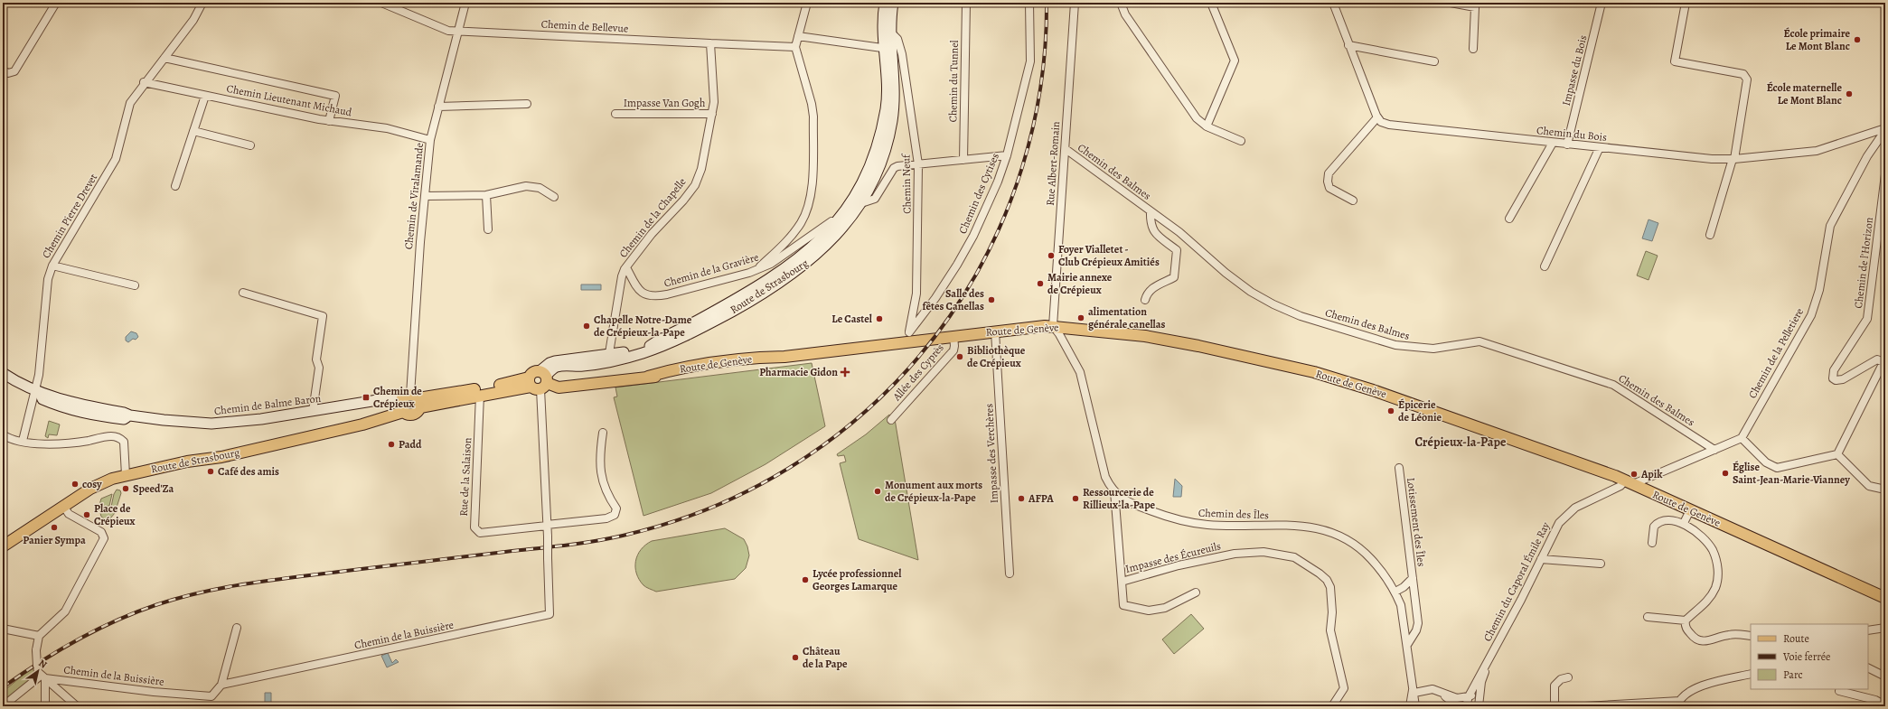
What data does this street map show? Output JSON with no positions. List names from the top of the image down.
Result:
{
  "streets": {
    "main road": ["Route de Strasbourg", "Route de Genève", "Chemin de Balme Baron"],
    "street": [
      "Chemin de Bellevue",
      "Impasse du Bois",
      "Chemin du Tunnel",
      "Chemin Lieutenant Michaud",
      "Impasse Van Gogh",
      "Chemin du Bois",
      "Rue Albert-Romain",
      "Chemin des Balmes",
      "Chemin Neuf",
      "Chemin des Cytises",
      "Chemin de Viralamande",
      "Chemin Pierre Drevet",
      "Chemin de la Chapelle",
      "Chemin de l'Horizon",
      "Chemin de la Gravière",
      "Chemin de la Pelletiere",
      "Allée des Cyprès",
      "Impasse des Verchères",
      "Rue de la Salaison",
      "Chemin des Îles",
      "Lotissement des Îles",
      "Impasse des Écureuils",
      "Chemin du Caporal Émile Ray",
      "Chemin de la Buissière"
    ]
  },
  "crossings": [
    ["Chemin de Bellevue", "Chemin de Viralamande"],
    ["Chemin de Bellevue", "Chemin de la Chapelle"],
    ["Impasse du Bois", "Chemin du Bois"],
    ["Chemin Lieutenant Michaud", "Chemin de Viralamande"],
    ["Chemin Lieutenant Michaud", "Chemin Pierre Drevet"],
    ["Impasse Van Gogh", "Chemin de la Chapelle"],
    ["Chemin du Bois", "Chemin de la Pelletiere"],
    ["Rue Albert-Romain", "Chemin des Balmes"],
    ["Rue Albert-Romain", "Route de Genève"],
    ["Rue Albert-Romain", "Chemin des Îles"],
    ["Chemin Neuf", "Chemin des Cytises"],
    ["Chemin Neuf", "Route de Strasbourg"],
    ["Chemin Neuf", "Route de Genève"],
    ["Chemin des Cytises", "Route de Genève"],
    ["Chemin de Viralamande", "Route de Strasbourg"],
    ["Chemin de Viralamande", "Route de Genève"],
    ["Chemin de Viralamande", "Chemin de Balme Baron"],
    ["Chemin Pierre Drevet", "Chemin de Balme Baron"],
    ["Chemin de la Chapelle", "Chemin de la Gravière"],
    ["Chemin de la Chapelle", "Route de Strasbourg"],
    ["Chemin de la Gravière", "Route de Strasbourg"],
    ["Route de Strasbourg", "Route de Genève"],
    ["Route de Strasbourg", "Chemin de Balme Baron"],
    ["Route de Strasbourg", "Chemin de la Buissière"],
    ["Route de Genève", "Allée des Cyprès"],
    ["Route de Genève", "Chemin de Balme Baron"],
    ["Route de Genève", "Impasse des Verchères"],
    ["Route de Genève", "Rue de la Salaison"],
    ["Route de Genève", "Chemin des Îles"],
    ["Route de Genève", "Chemin du Caporal Émile Ray"],
    ["Route de Genève", "Chemin de la Buissière"],
    ["Rue de la Salaison", "Chemin de la Buissière"],
    ["Chemin des Îles", "Lotissement des Îles"],
    ["Chemin des Îles", "Impasse des Écureuils"]
  ],
  "districts": ["Crépieux-la-Pape"],
  "places": {
    "other": [
      "École primaire Le Mont Blanc",
      "École maternelle Le Mont Blanc",
      "Foyer Vialletet - Club Crépieux Amitiés",
      "Mairie annexe de Crépieux",
      "Salle des fêtes Canellas",
      "alimentation générale canellas",
      "Le Castel",
      "Chapelle Notre-Dame de Crépieux-la-Pape",
      "Bibliothèque de Crépieux",
      "Épicerie de Léonie",
      "Padd",
      "Café des amis",
      "Église Saint-Jean-Marie-Vianney",
      "Apik",
      "cosy",
      "Speed'Za",
      "Monument aux morts de Crépieux-la-Pape",
      "AFPA",
      "Ressourcerie de Rillieux-la-Pape",
      "Place de Crépieux",
      "Panier Sympa",
      "Lycée professionnel Georges Lamarque",
      "Château de la Pape"
    ],
    "health": ["Pharmacie Gidon"],
    "transit": ["Chemin de Crépieux"]
  },
  "legend": ["Route", "Voie ferrée", "Parc"],
  "north": "top right"
}
